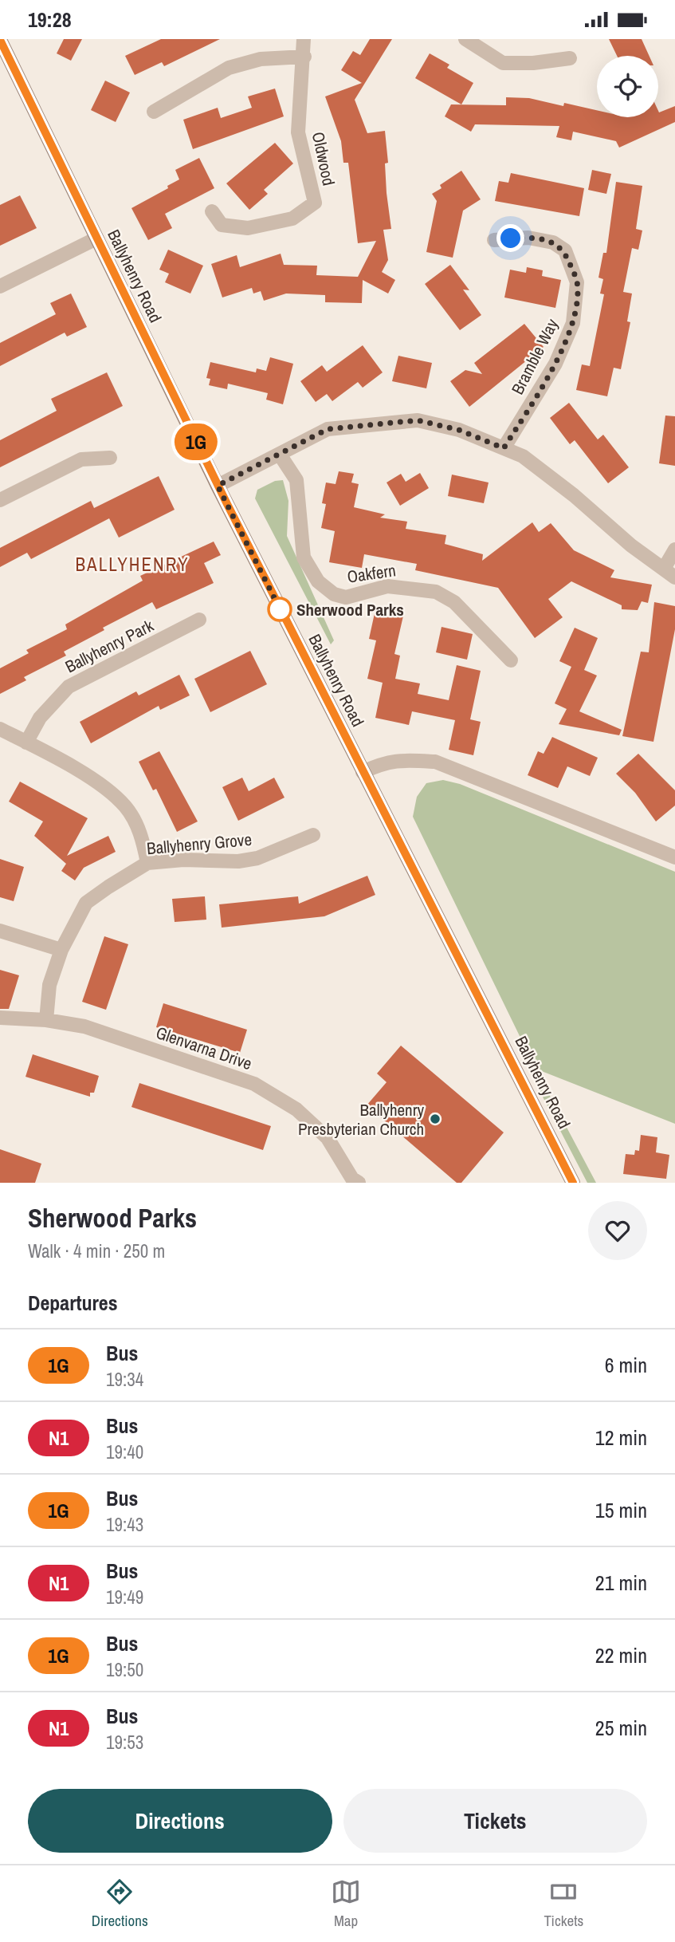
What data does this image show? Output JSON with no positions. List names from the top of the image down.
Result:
{
  "streets": {
    "main road": ["Ballyhenry Road"],
    "street": [
      "Oldwood",
      "Bramble Way",
      "Oakfern",
      "Ballyhenry Park",
      "Ballyhenry Grove",
      "Glenvarna Drive"
    ]
  },
  "crossings": [
    ["Ballyhenry Grove", "Glenvarna Drive"]
  ],
  "districts": ["BALLYHENRY"],
  "places": ["Sherwood Parks", "Ballyhenry Presbyterian Church"],
  "lines": ["bus line 1G"],
  "page": {
    "status": "19:28",
    "on_map": "1G",
    "heading": [
      ["Sherwood Parks", "Walk · 4 min · 250 m"],
      "Departures"
    ],
    "list": [
      {
        "mark": "1G",
        "name": "Bus",
        "note": "19:34",
        "value": "6 min"
      },
      {
        "mark": "N1",
        "name": "Bus",
        "note": "19:40",
        "value": "12 min"
      },
      {
        "mark": "1G",
        "name": "Bus",
        "note": "19:43",
        "value": "15 min"
      },
      {
        "mark": "N1",
        "name": "Bus",
        "note": "19:49",
        "value": "21 min"
      },
      {
        "mark": "1G",
        "name": "Bus",
        "note": "19:50",
        "value": "22 min"
      },
      {
        "mark": "N1",
        "name": "Bus",
        "note": "19:53",
        "value": "25 min"
      }
    ],
    "buttons": ["Directions", "Tickets"],
    "tabs": ["Directions", "Map", "Tickets"]
  }
}
